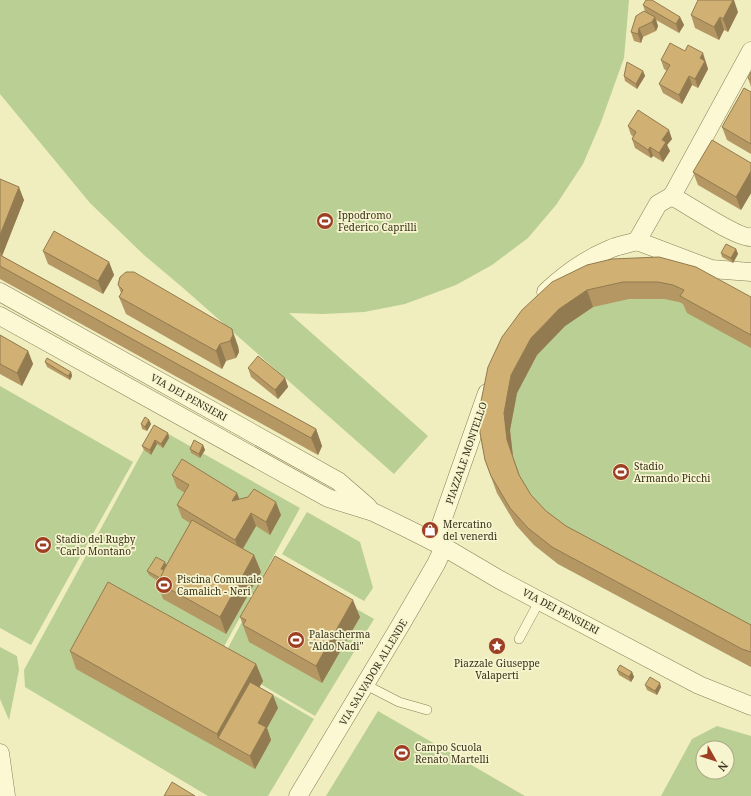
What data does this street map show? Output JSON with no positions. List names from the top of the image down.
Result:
{
  "streets": {
    "street": ["VIA DEI PENSIERI", "PIAZZALE MONTELLO", "VIA SALVADOR ALLENDE"]
  },
  "crossings": [
    ["VIA DEI PENSIERI", "PIAZZALE MONTELLO"],
    ["VIA DEI PENSIERI", "VIA SALVADOR ALLENDE"],
    ["PIAZZALE MONTELLO", "VIA SALVADOR ALLENDE"]
  ],
  "places": {
    "sports": [
      "Ippodromo Federico Caprilli",
      "Stadio Armando Picchi",
      "Stadio del Rugby \"Carlo Montano\"",
      "Piscina Comunale Camalich - Neri",
      "Palascherma \"Aldo Nadi\"",
      "Campo Scuola Renato Martelli"
    ],
    "shop": ["Mercatino del venerdì"],
    "place": ["Piazzale Giuseppe Valaperti"]
  },
  "north": "bottom right"
}
